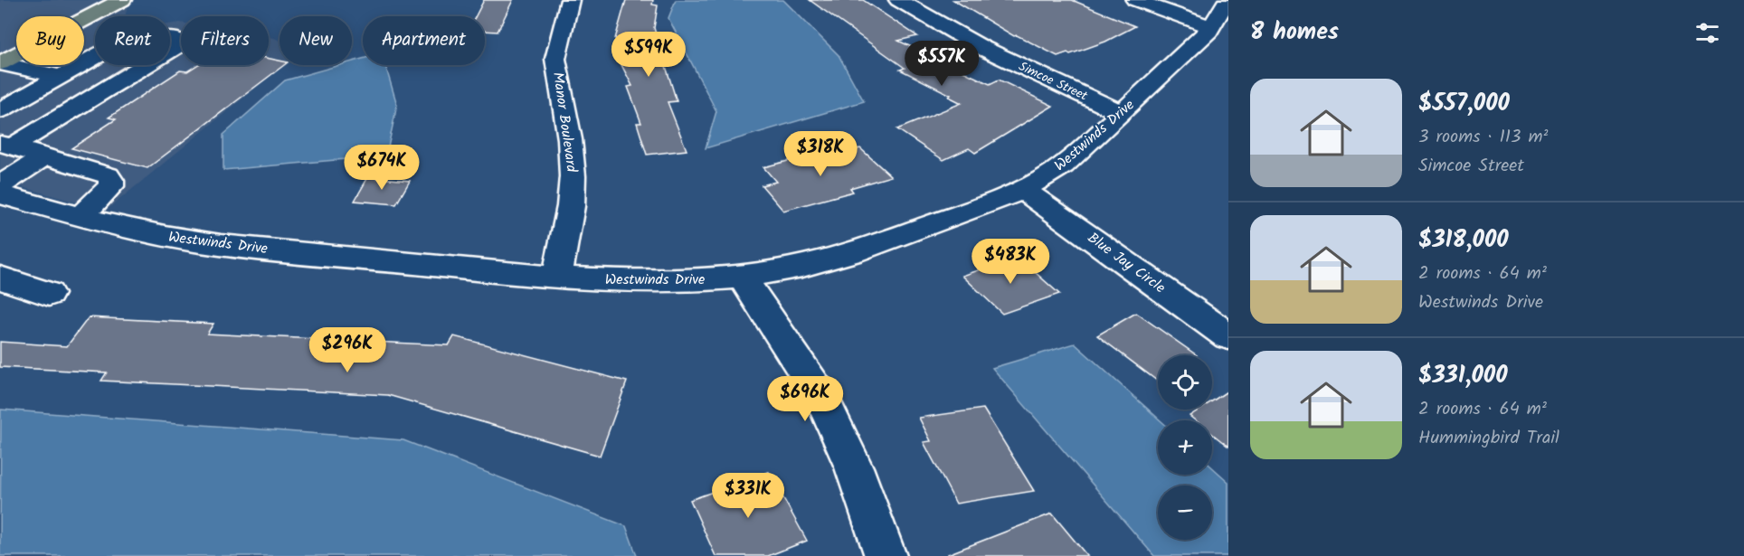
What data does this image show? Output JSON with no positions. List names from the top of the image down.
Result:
{
  "streets": {
    "street": [
      "Simcoe Street",
      "Manor Boulevard",
      "Westwinds Drive",
      "Blue Jay Circle"
    ]
  },
  "crossings": [
    ["Simcoe Street", "Westwinds Drive"],
    ["Manor Boulevard", "Westwinds Drive"],
    ["Westwinds Drive", "Blue Jay Circle"]
  ],
  "page": {
    "heading": "8 homes",
    "chip": [
      "Buy",
      "Rent",
      "Filters",
      "New",
      "Apartment"
    ],
    "price": [
      "$599K",
      "$557K",
      "$318K",
      "$674K",
      "$483K",
      "$296K",
      "$696K",
      "$331K"
    ],
    "list": [
      {
        "name": "$557,000",
        "note": "3 rooms · 113 m² · Simcoe Street"
      },
      {
        "name": "$318,000",
        "note": "2 rooms · 64 m² · Westwinds Drive"
      },
      {
        "name": "$331,000",
        "note": "2 rooms · 64 m² · Hummingbird Trail"
      }
    ],
    "map_buttons": ["+", "−"]
  }
}
